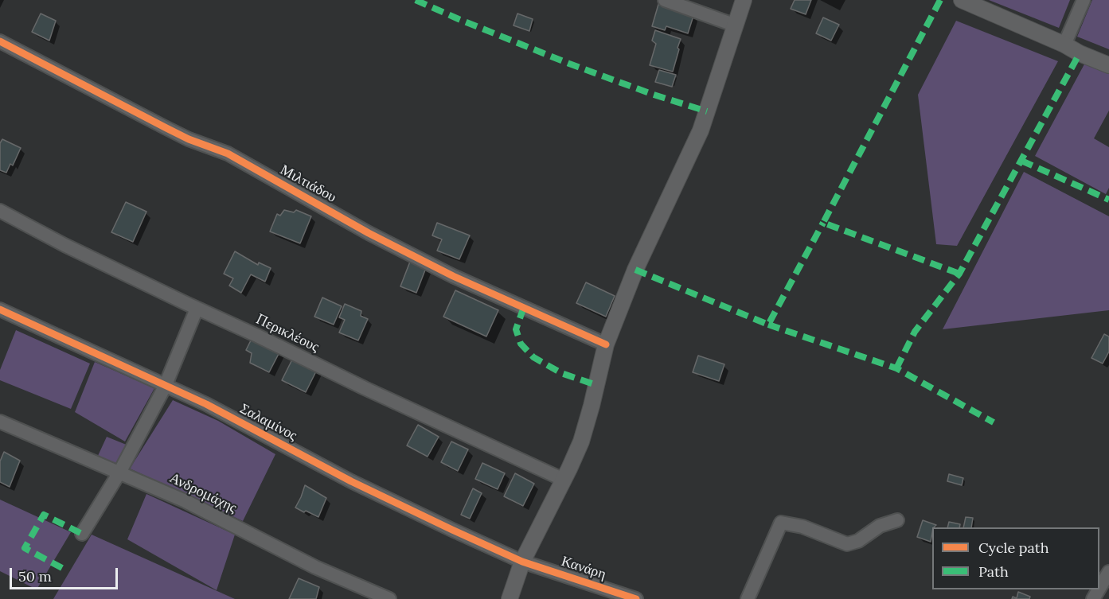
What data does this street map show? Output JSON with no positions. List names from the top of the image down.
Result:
{
  "streets": {
    "street": [
      "Μιλτιάδου",
      "Περικλέους",
      "Σαλαμίνος",
      "Ανδρομάχης",
      "Κανάρη"
    ]
  },
  "crossings": [
    ["Σαλαμίνος", "Κανάρη"]
  ],
  "legend": ["Cycle path", "Path"],
  "scale_bar": "50 m"
}
